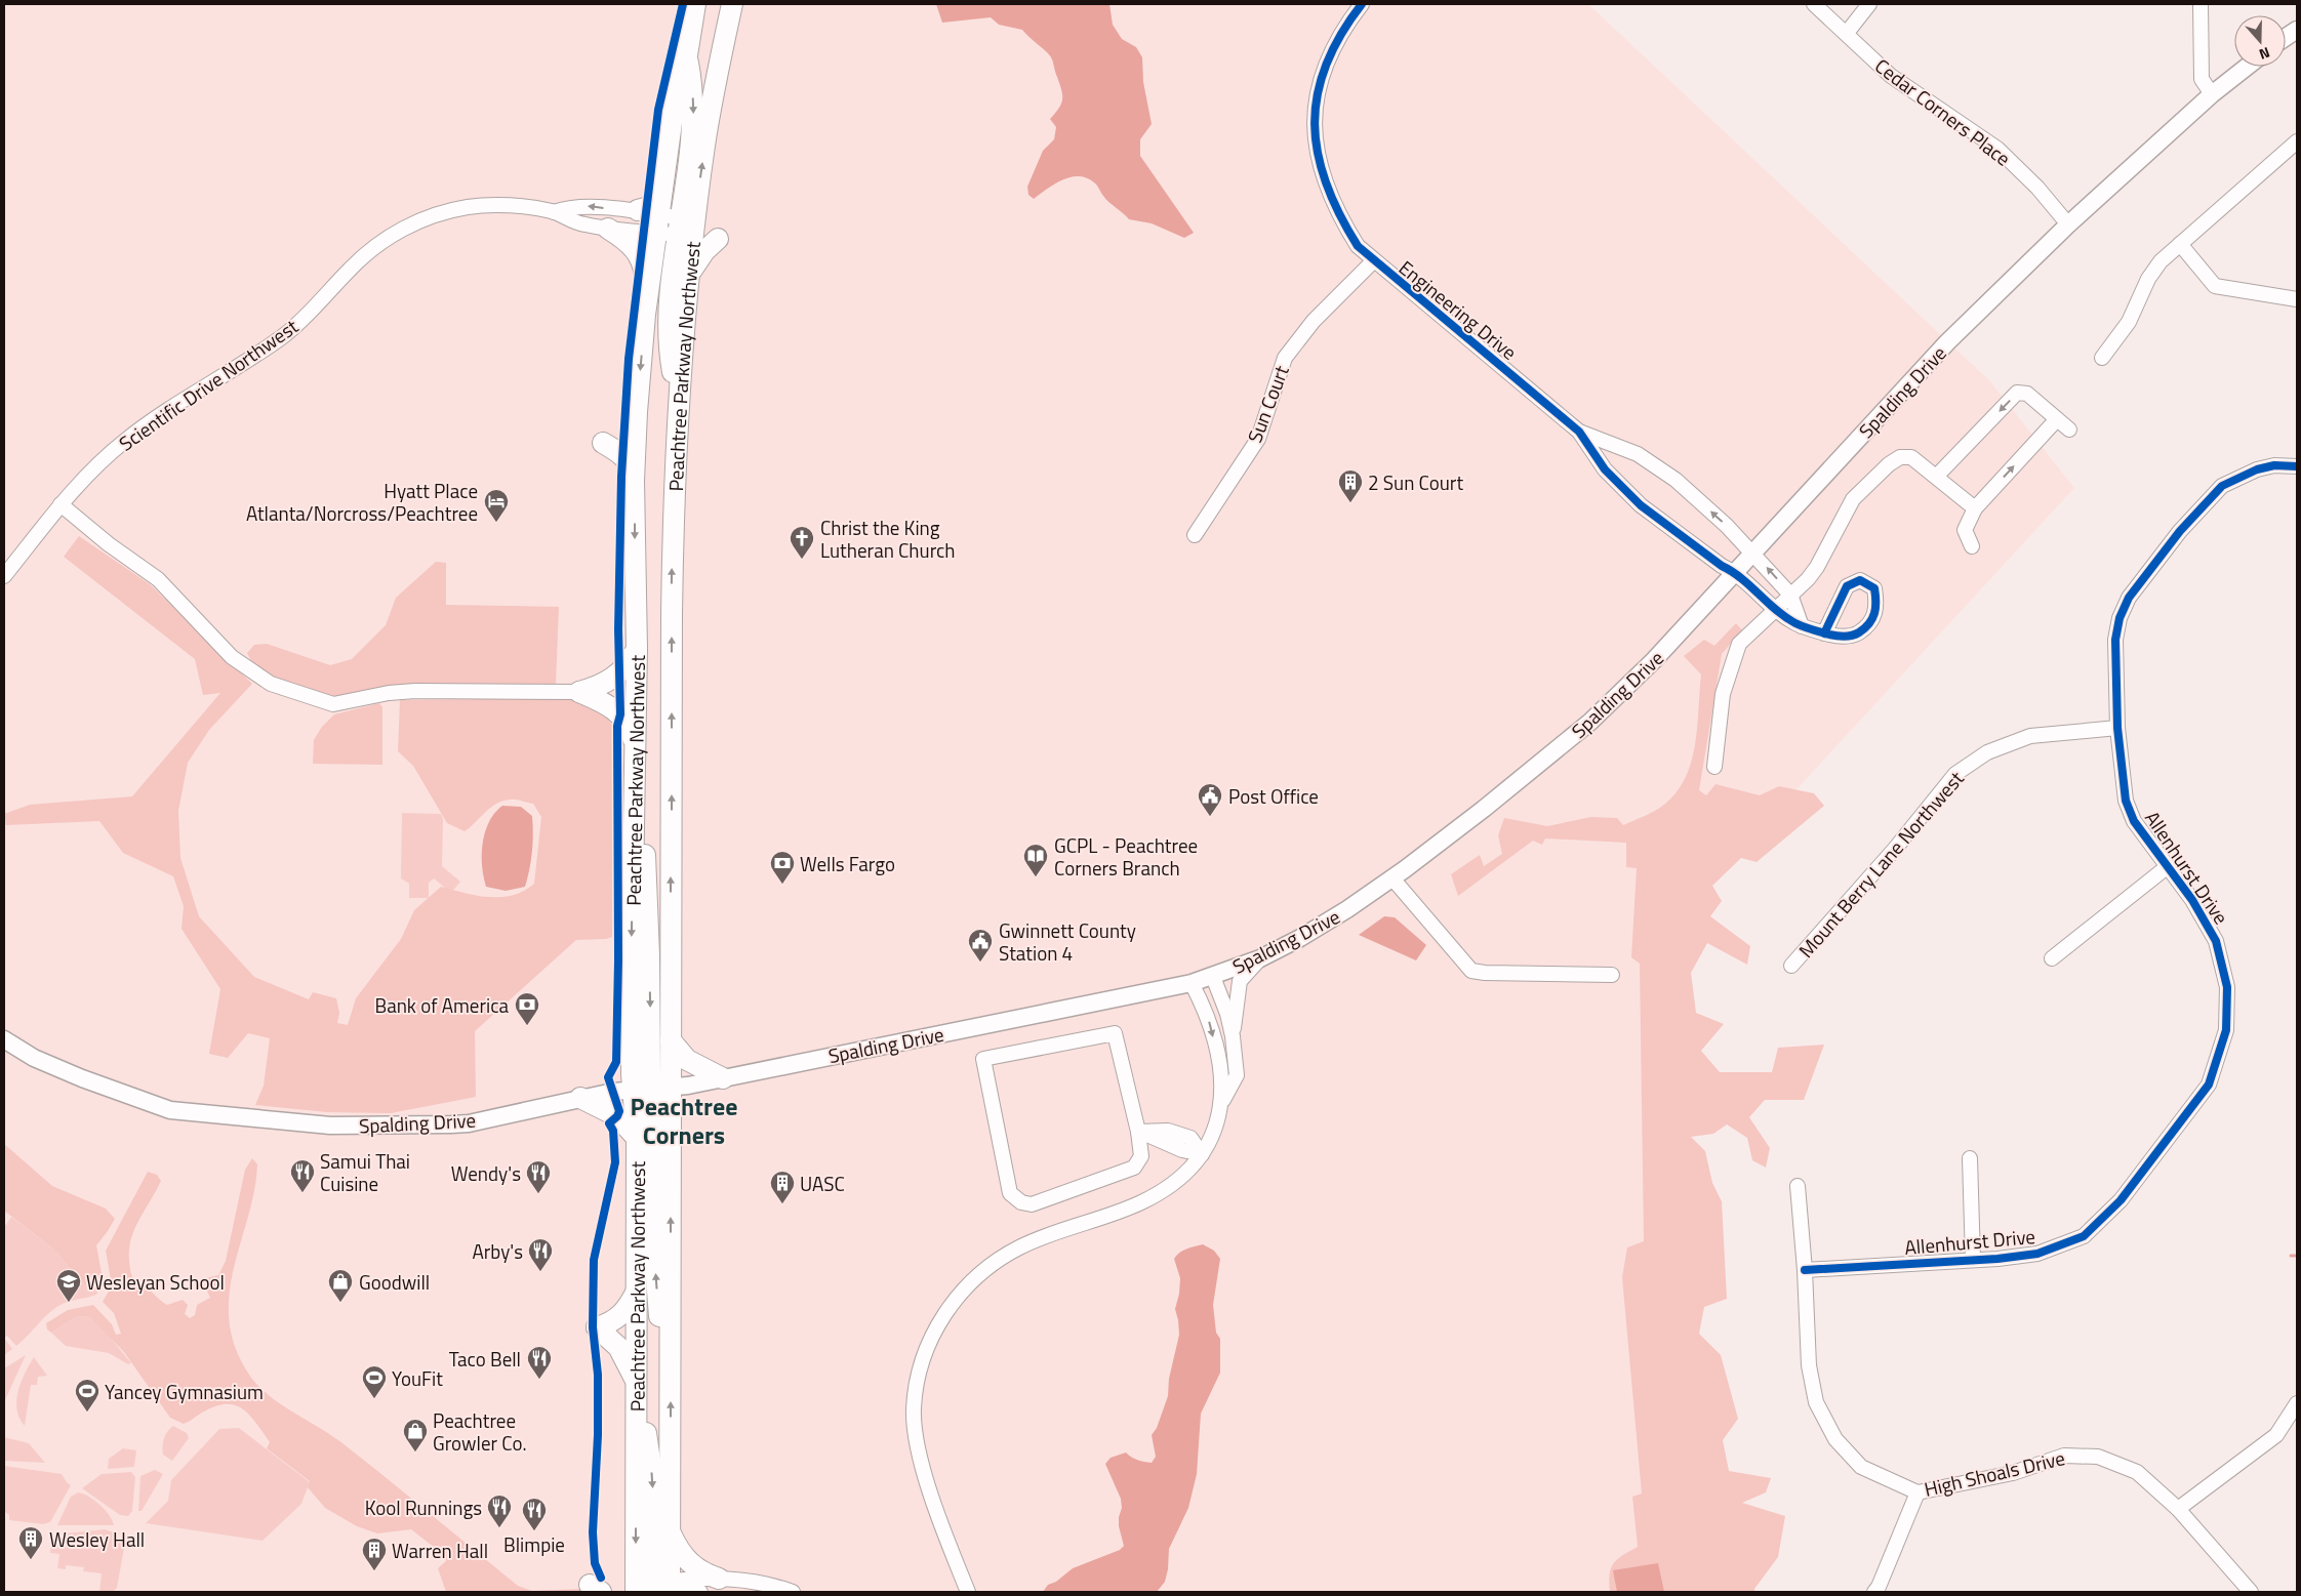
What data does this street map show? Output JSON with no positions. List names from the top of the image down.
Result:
{
  "streets": {
    "highway": ["Peachtree Parkway Northwest"],
    "main road": ["Spalding Drive"],
    "street": [
      "Cedar Corners Place",
      "Engineering Drive",
      "Scientific Drive Northwest",
      "Sun Court",
      "Mount Berry Lane Northwest",
      "Allenhurst Drive",
      "High Shoals Drive"
    ]
  },
  "crossings": [
    ["Cedar Corners Place", "Spalding Drive"],
    ["Engineering Drive", "Spalding Drive"],
    ["Engineering Drive", "Sun Court"],
    ["Peachtree Parkway Northwest", "Scientific Drive Northwest"],
    ["Peachtree Parkway Northwest", "Spalding Drive"],
    ["Mount Berry Lane Northwest", "Allenhurst Drive"],
    ["Allenhurst Drive", "High Shoals Drive"]
  ],
  "districts": ["Peachtree Corners"],
  "places": {
    "building": [
      "2 Sun Court",
      "UASC",
      "Wesley Hall",
      "Warren Hall"
    ],
    "hotel": ["Hyatt Place Atlanta/Norcross/Peachtree"],
    "church": ["Christ the King Lutheran Church"],
    "public building": ["Post Office", "Gwinnett County Station 4"],
    "library": ["GCPL - Peachtree Corners Branch"],
    "bank": ["Wells Fargo", "Bank of America"],
    "restaurant": [
      "Samui Thai Cuisine",
      "Wendy's",
      "Arby's",
      "Taco Bell",
      "Kool Runnings",
      "Blimpie"
    ],
    "school or university": ["Wesleyan School"],
    "shop": ["Goodwill", "Peachtree Growler Co."],
    "sports": ["YouFit", "Yancey Gymnasium"]
  },
  "north": "bottom"
}
